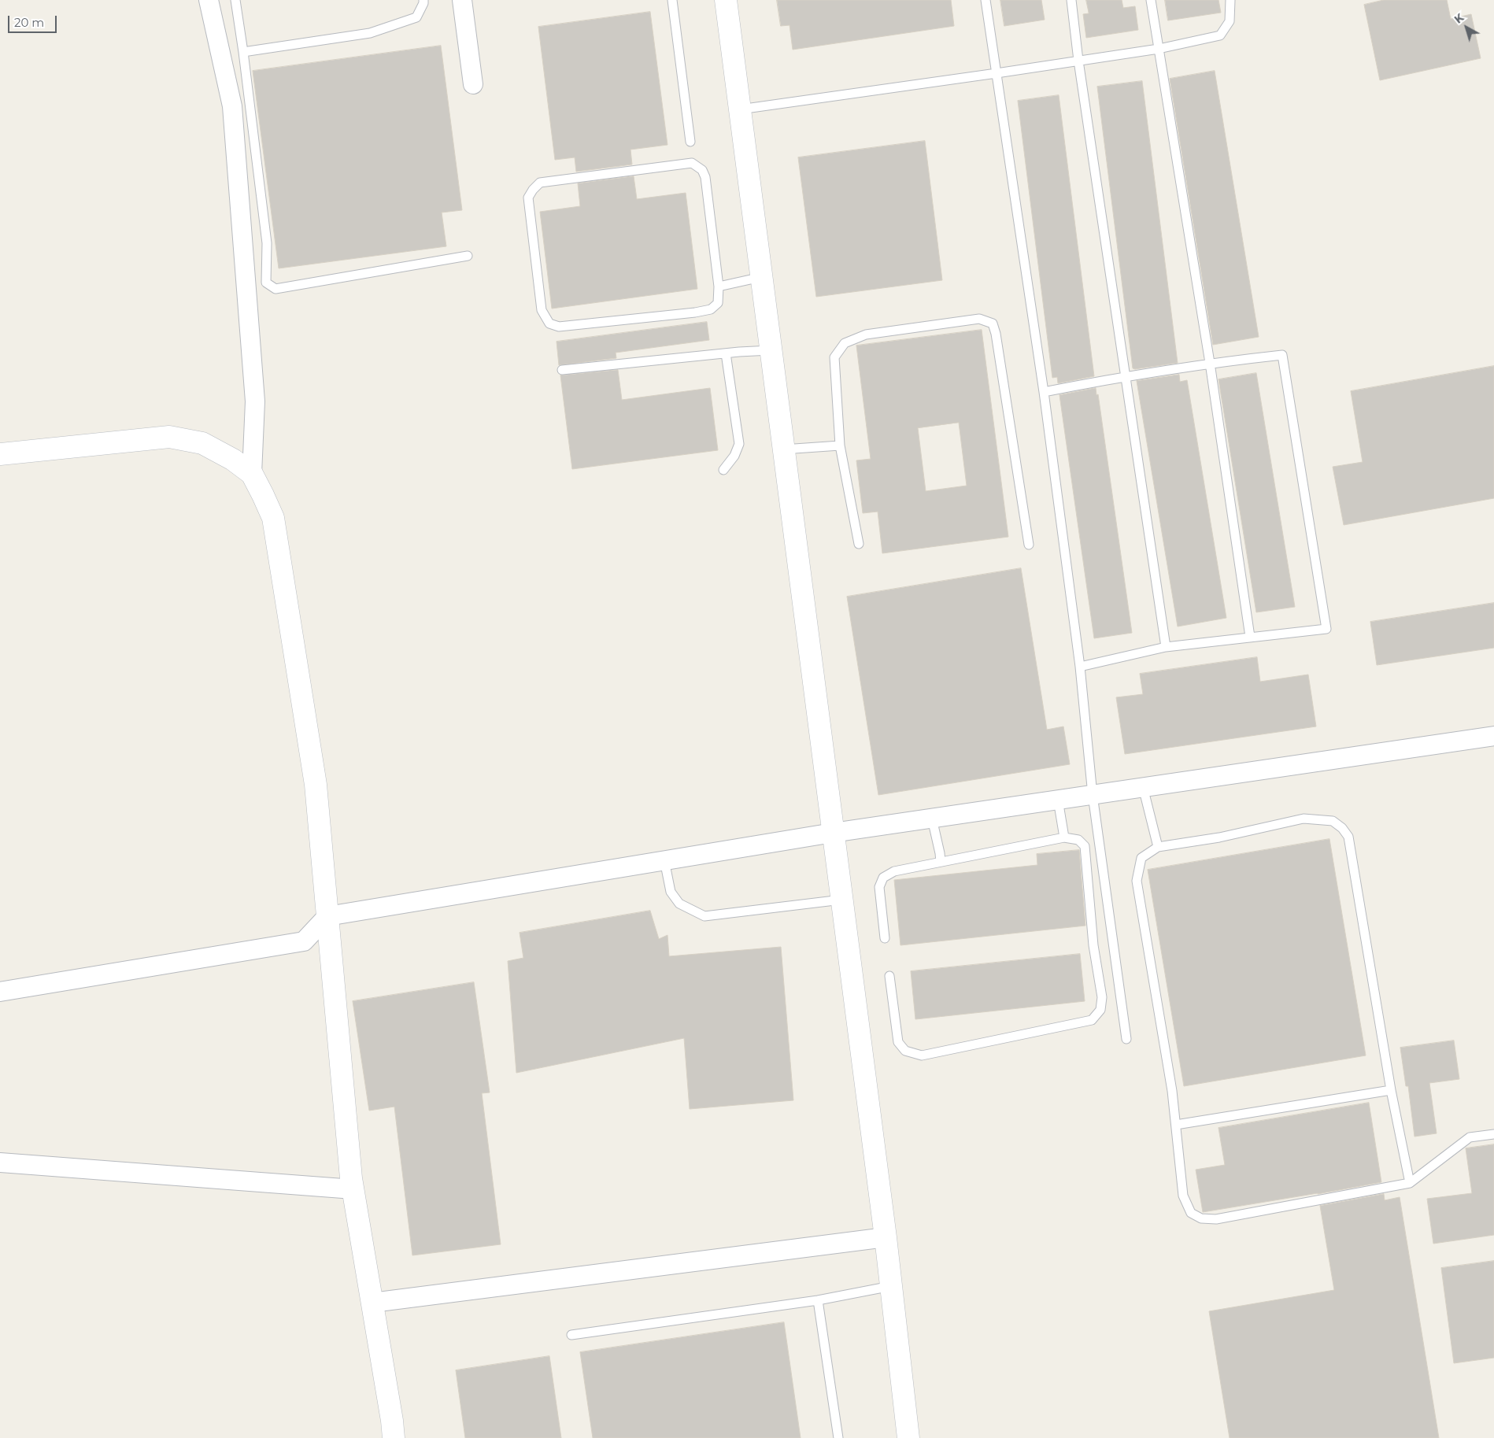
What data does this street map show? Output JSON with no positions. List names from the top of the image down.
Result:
{
  "scale_bar": "20 m",
  "north": "top left"
}
